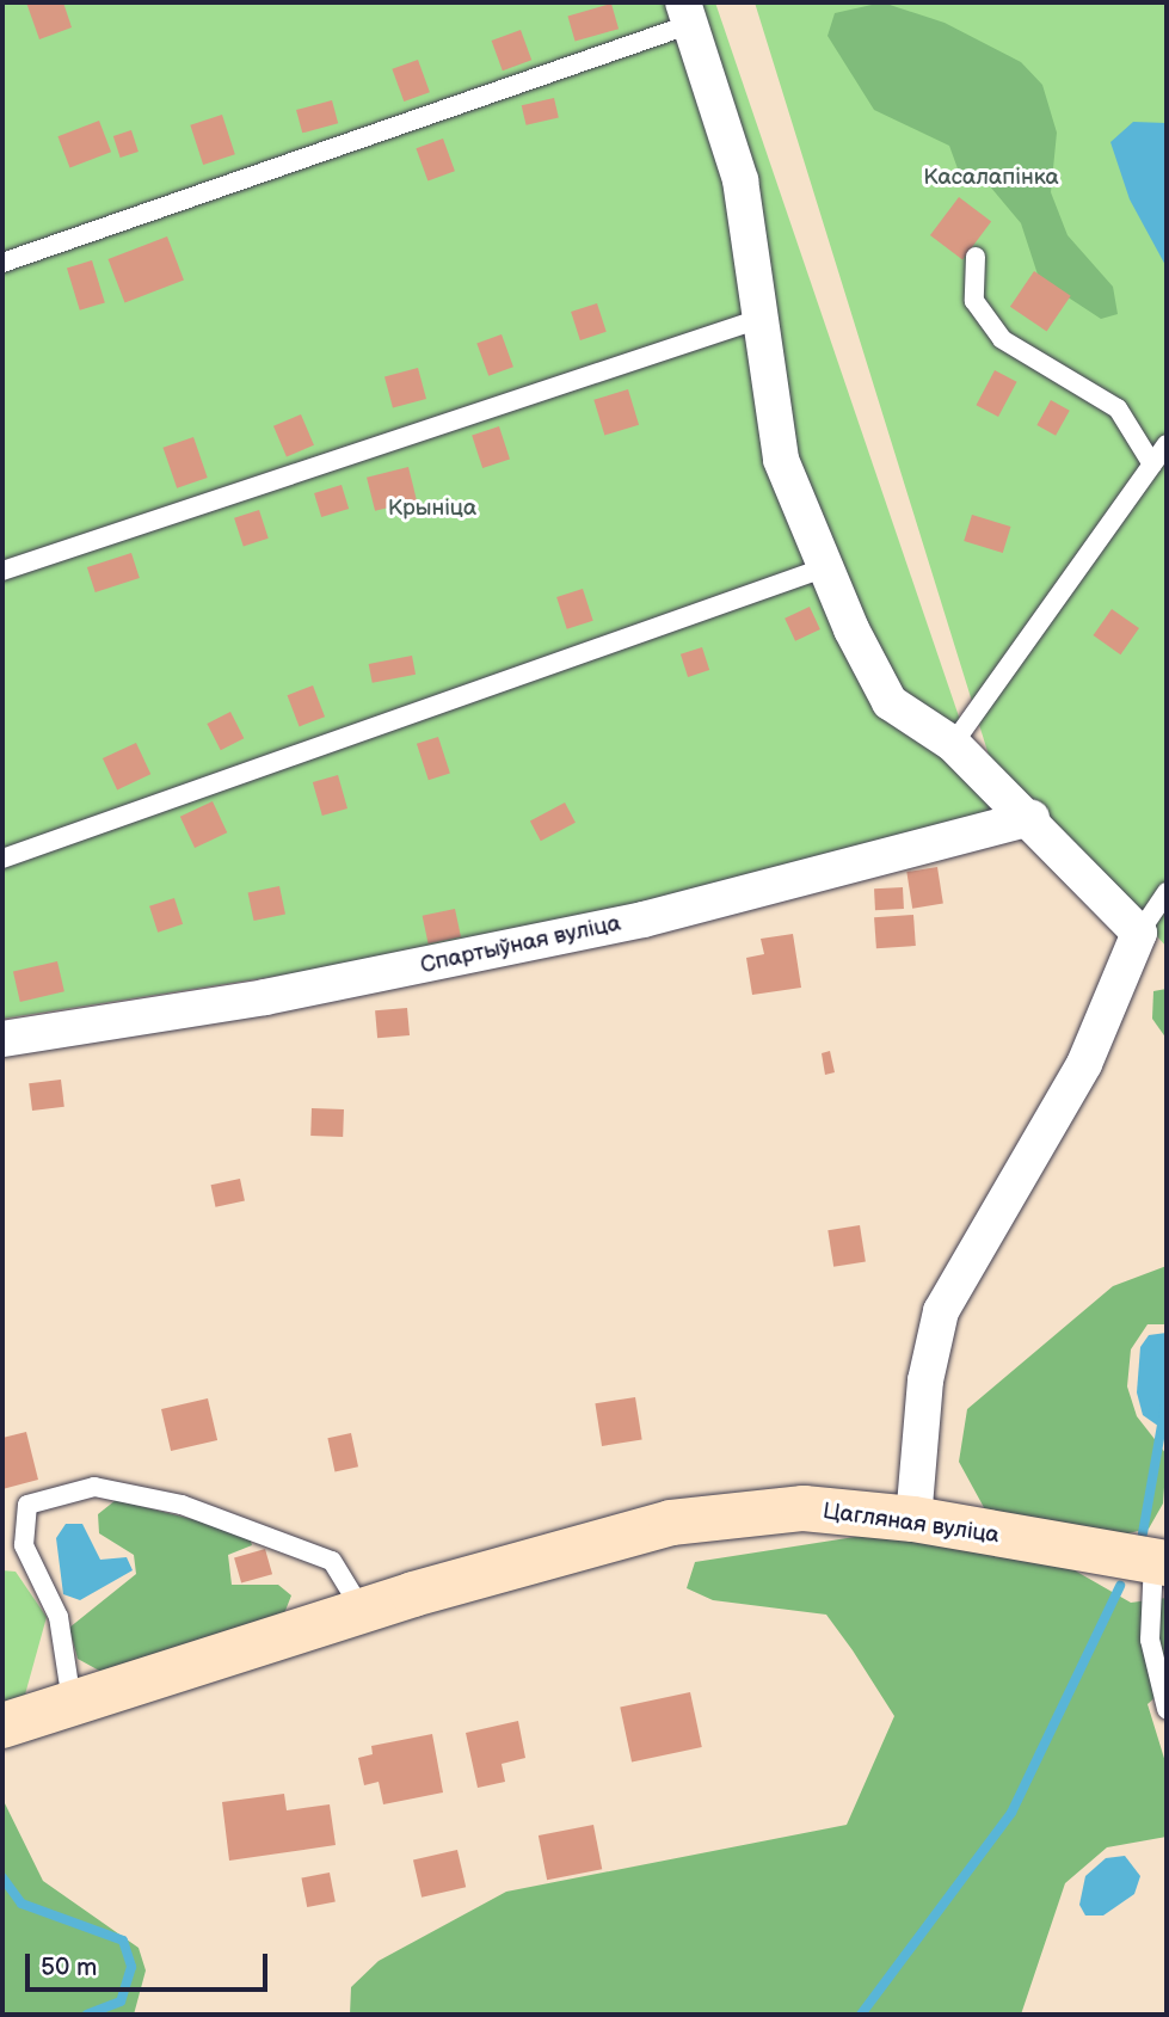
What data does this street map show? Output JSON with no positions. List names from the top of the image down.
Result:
{
  "streets": {
    "street": ["Спартыўная вуліца", "Цагляная вуліца"]
  },
  "parks": ["Касалапінка", "Крыніца"],
  "scale_bar": "50 m"
}
